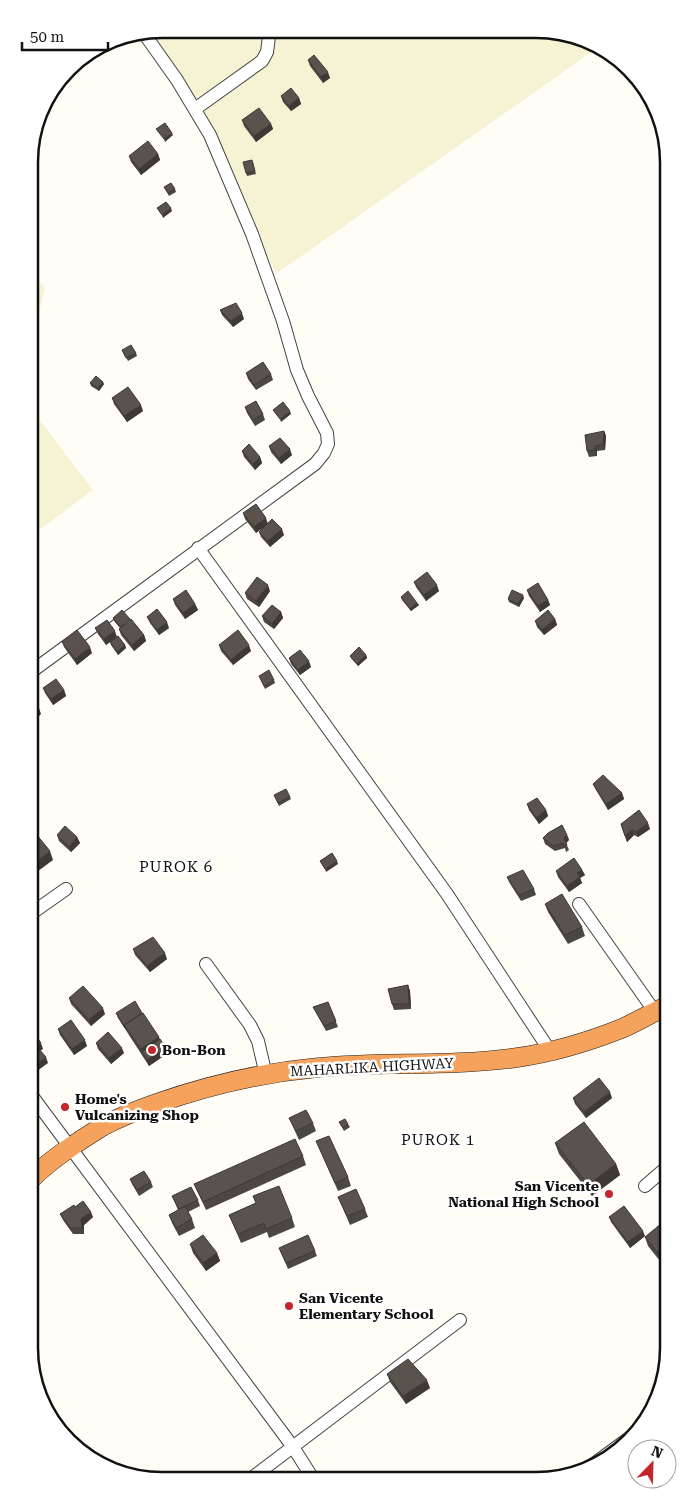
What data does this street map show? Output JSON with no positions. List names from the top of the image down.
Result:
{
  "streets": {
    "highway": ["MAHARLIKA HIGHWAY"]
  },
  "districts": ["PUROK 6", "PUROK 1"],
  "places": [
    "Bon-Bon",
    "Home's Vulcanizing Shop",
    "San Vicente National High School",
    "San Vicente Elementary School"
  ],
  "scale_bar": "50 m",
  "north": "top right"
}
